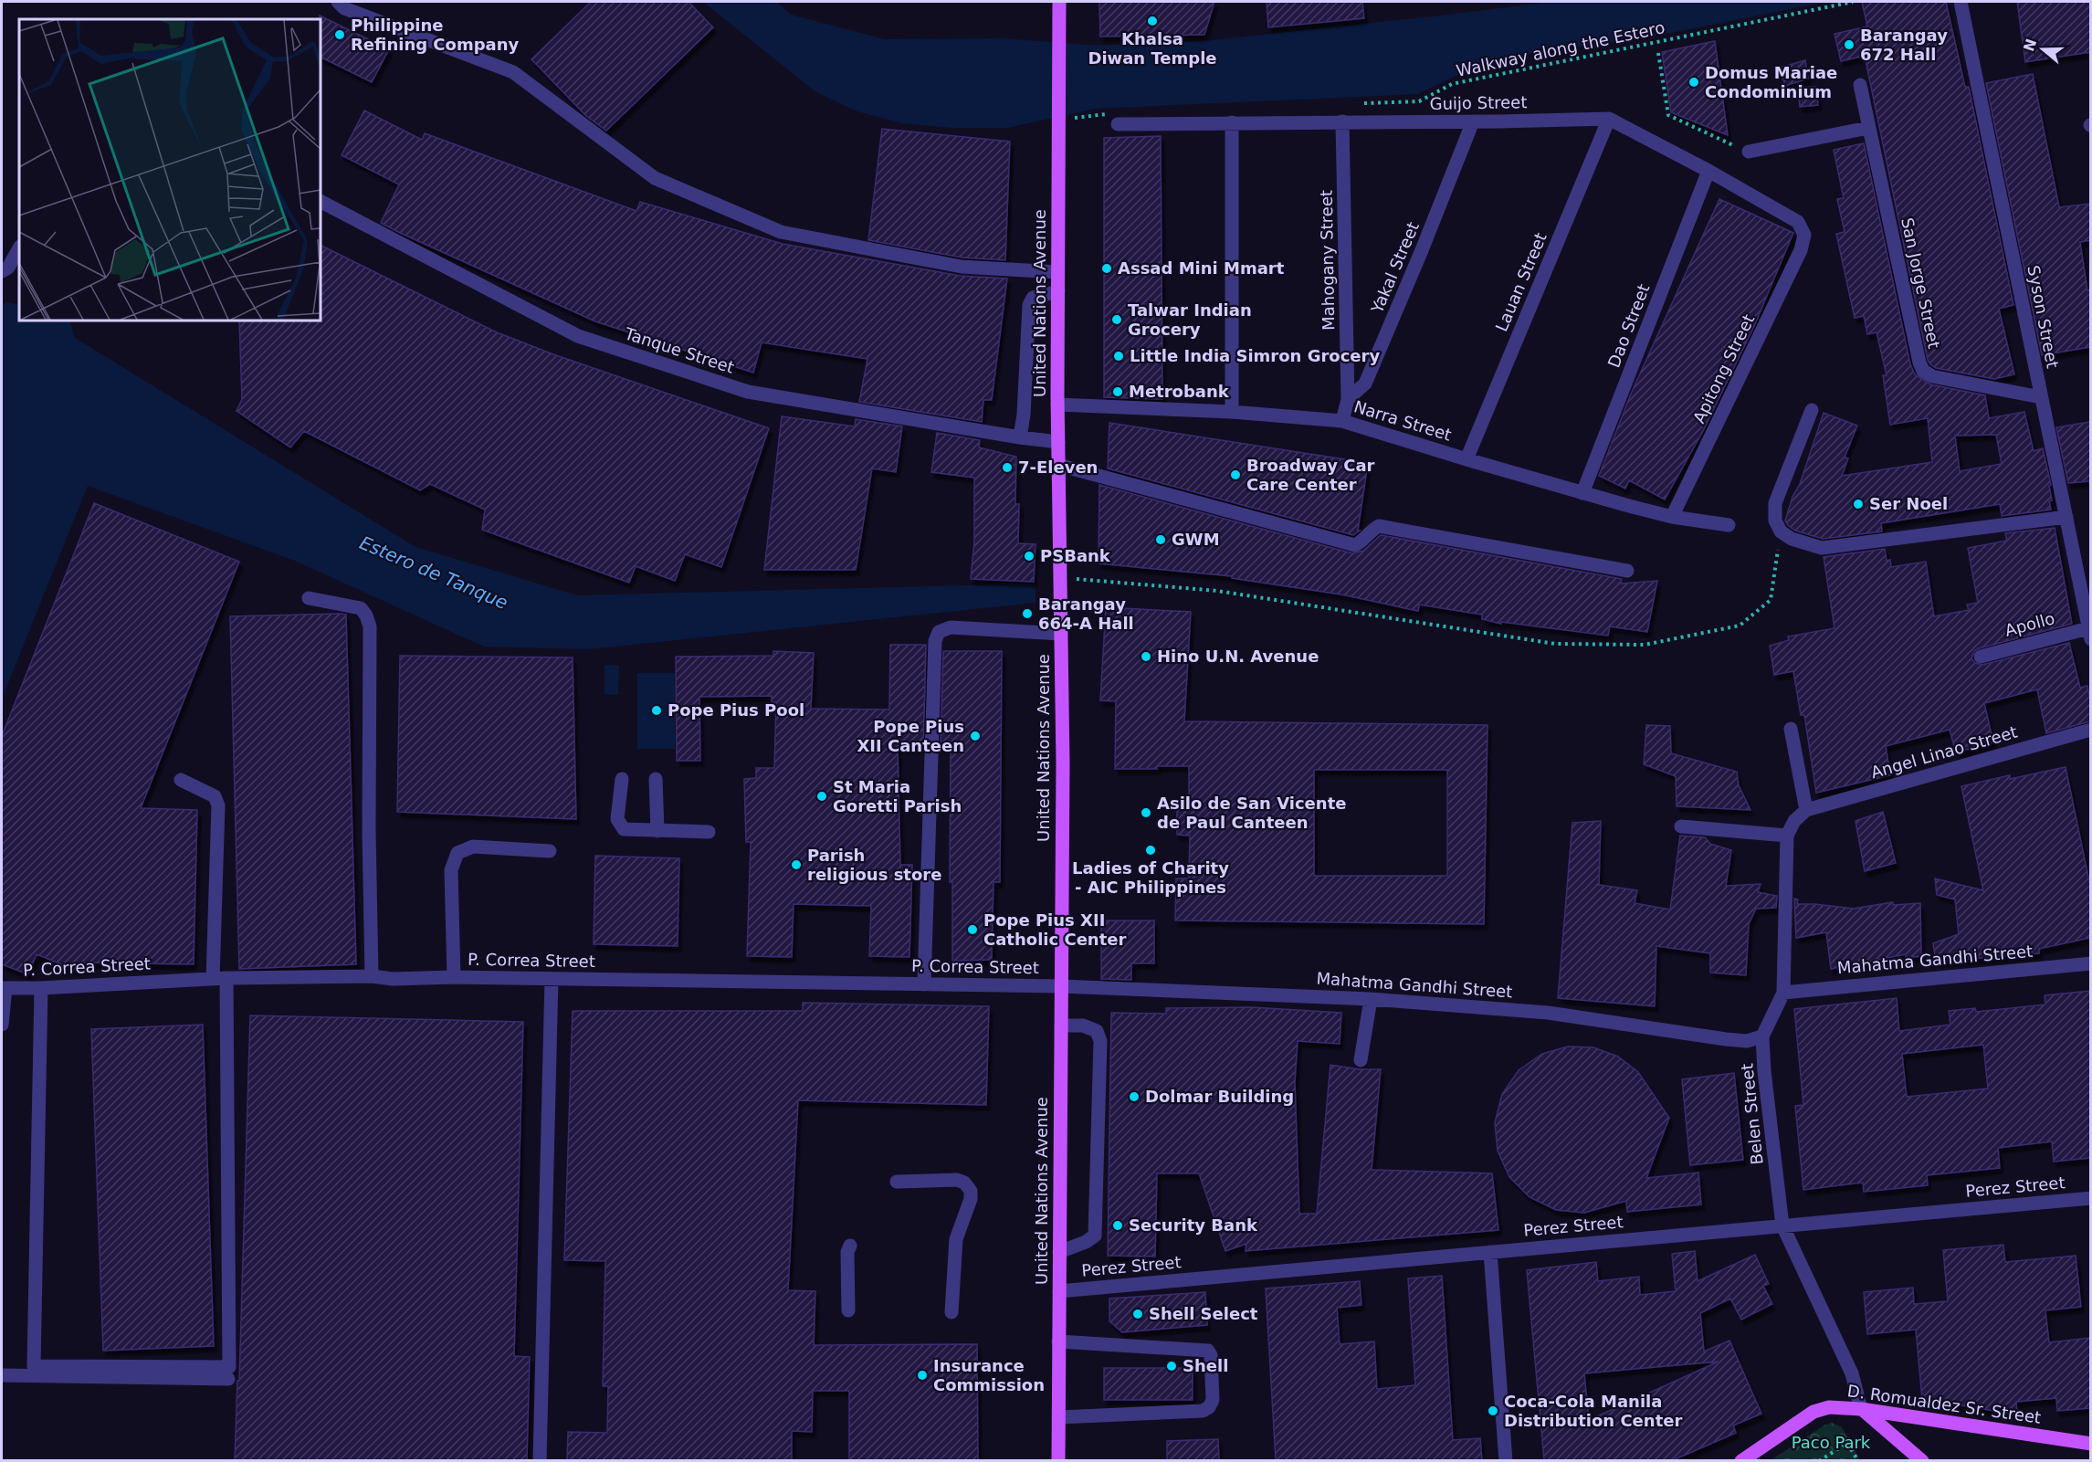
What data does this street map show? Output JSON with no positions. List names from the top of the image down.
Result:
{
  "streets": {
    "main road": ["United Nations Avenue", "D. Romualdez Sr. Street"],
    "street": [
      "Guijo Street",
      "Mahogany Street",
      "Yakal Street",
      "Lauan Street",
      "San Jorge Street",
      "Syson Street",
      "Dao Street",
      "Tanque Street",
      "Apitong Street",
      "Narra Street",
      "Apollo",
      "Angel Linao Street",
      "Mahatma Gandhi Street",
      "P. Correa Street",
      "Belen Street",
      "Perez Street"
    ],
    "path": ["Walkway along the Estero"]
  },
  "crossings": [
    ["Guijo Street", "Mahogany Street"],
    ["Guijo Street", "Yakal Street"],
    ["Guijo Street", "Lauan Street"],
    ["Guijo Street", "Dao Street"],
    ["Guijo Street", "Apitong Street"],
    ["Mahogany Street", "Yakal Street"],
    ["Lauan Street", "Narra Street"],
    ["San Jorge Street", "Syson Street"],
    ["United Nations Avenue", "Tanque Street"],
    ["United Nations Avenue", "Narra Street"],
    ["United Nations Avenue", "Mahatma Gandhi Street"],
    ["United Nations Avenue", "P. Correa Street"],
    ["United Nations Avenue", "Perez Street"],
    ["Syson Street", "Apollo"],
    ["Dao Street", "Narra Street"],
    ["Apitong Street", "Narra Street"],
    ["Mahatma Gandhi Street", "P. Correa Street"],
    ["Mahatma Gandhi Street", "Belen Street"],
    ["Belen Street", "Perez Street"],
    ["Belen Street", "D. Romualdez Sr. Street"]
  ],
  "water": ["Estero de Tanque"],
  "parks": ["Paco Park"],
  "places": [
    "Khalsa Diwan Temple",
    "Philippine Refining Company",
    "Barangay 672 Hall",
    "Domus Mariae Condominium",
    "Assad Mini Mmart",
    "Talwar Indian Grocery",
    "Little India Simron Grocery",
    "Metrobank",
    "7-Eleven",
    "Broadway Car Care Center",
    "Ser Noel",
    "GWM",
    "PSBank",
    "Barangay 664-A Hall",
    "Hino U.N. Avenue",
    "Pope Pius Pool",
    "Pope Pius XII Canteen",
    "St Maria Goretti Parish",
    "Asilo de San Vicente de Paul Canteen",
    "Ladies of Charity - AIC Philippines",
    "Parish religious store",
    "Pope Pius XII Catholic Center",
    "Dolmar Building",
    "Security Bank",
    "Shell Select",
    "Shell",
    "Insurance Commission",
    "Coca-Cola Manila Distribution Center"
  ],
  "north": "left"
}
